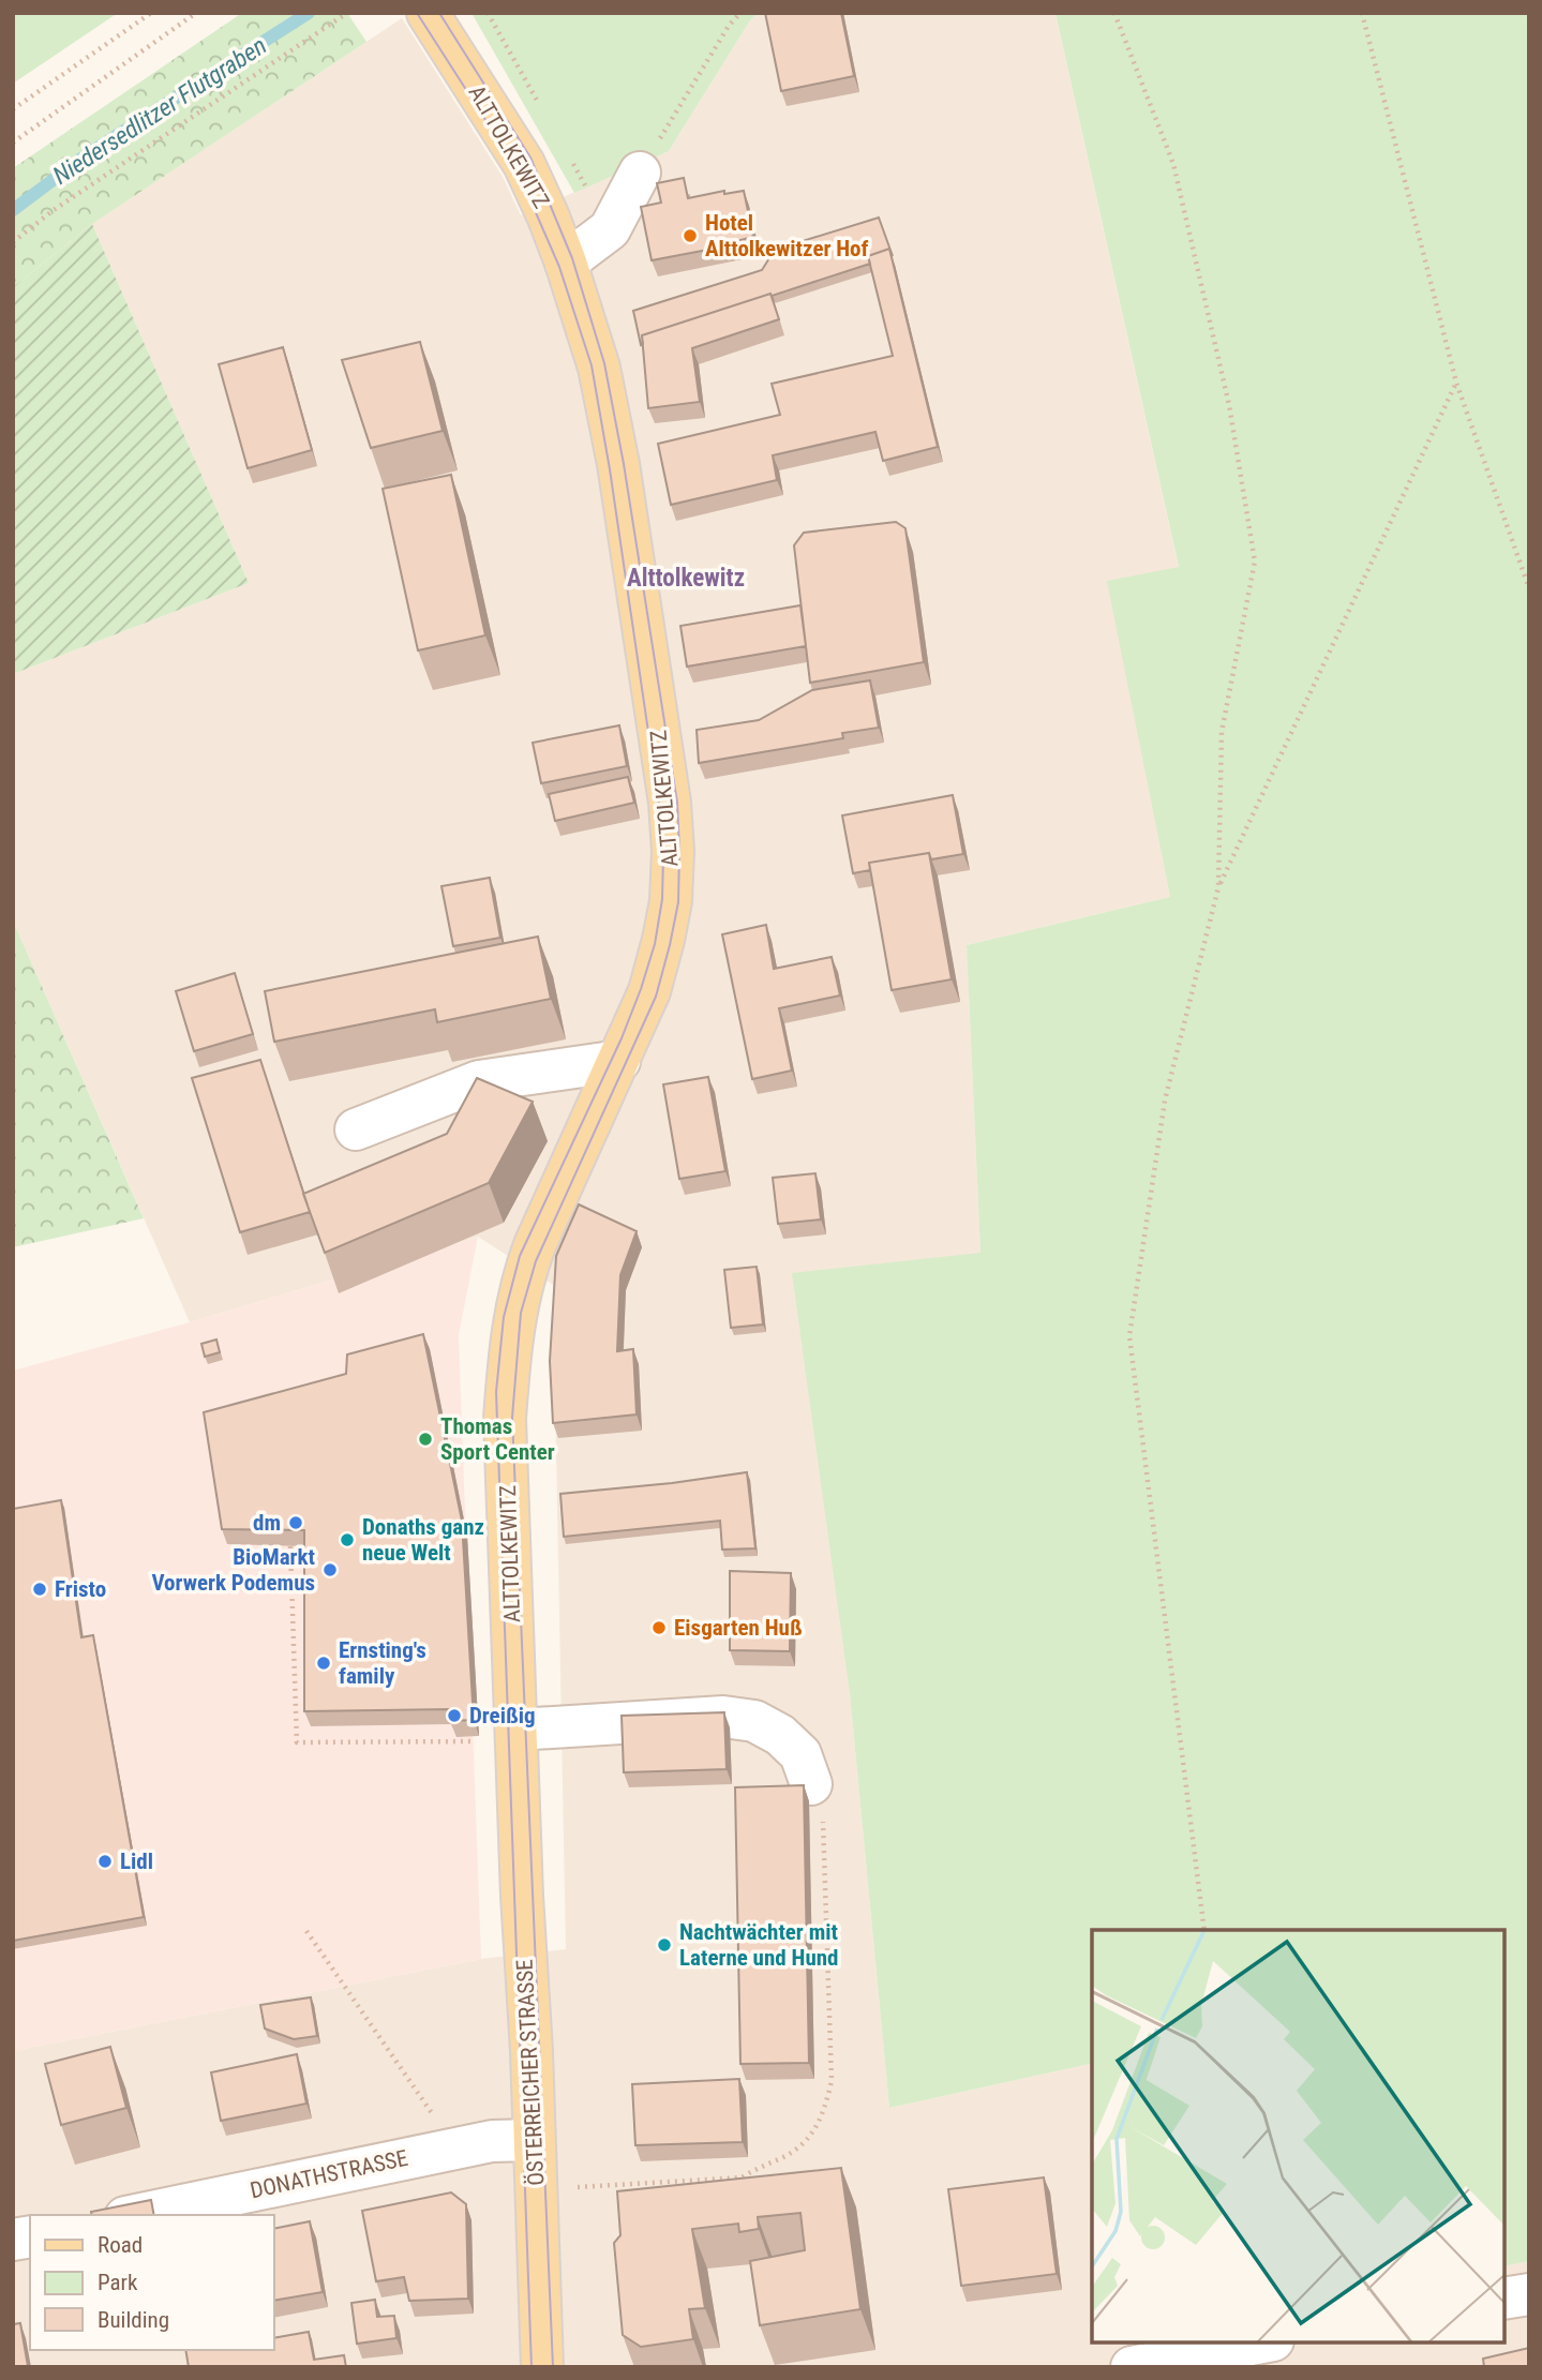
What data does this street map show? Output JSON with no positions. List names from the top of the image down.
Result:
{
  "streets": {
    "main road": ["ALTTOLKEWITZ", "ÖSTERREICHER STRASSE"],
    "street": ["DONATHSTRASSE"]
  },
  "crossings": [
    ["ALTTOLKEWITZ", "ÖSTERREICHER STRASSE"],
    ["ÖSTERREICHER STRASSE", "DONATHSTRASSE"]
  ],
  "districts": ["Alttolkewitz"],
  "water": ["Niedersedlitzer Flutgraben"],
  "places": [
    "Hotel Alttolkewitzer Hof",
    "Thomas Sport Center",
    "dm",
    "Donaths ganz neue Welt",
    "BioMarkt Vorwerk Podemus",
    "Fristo",
    "Eisgarten Huß",
    "Ernsting's family",
    "Dreißig",
    "Lidl",
    "Nachtwächter mit Laterne und Hund"
  ],
  "legend": ["Road", "Park", "Building"]
}
